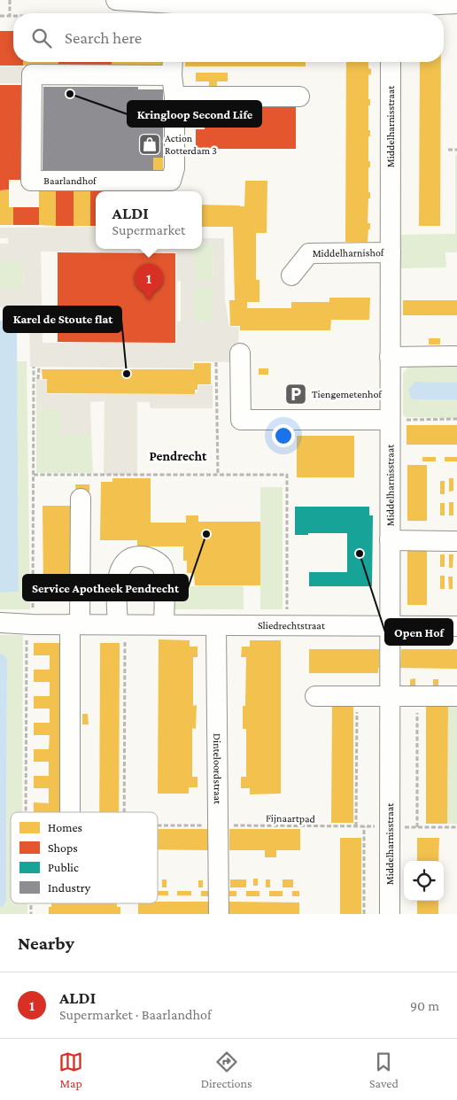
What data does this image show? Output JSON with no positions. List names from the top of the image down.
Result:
{
  "streets": {
    "street": [
      "Middelharnisstraat",
      "Baarlandhof",
      "Middelharnishof",
      "Sliedrechtstraat",
      "Dinteloordstraat"
    ],
    "path": ["Fijnaartpad"]
  },
  "crossings": [
    ["Middelharnisstraat", "Middelharnishof"],
    ["Middelharnisstraat", "Sliedrechtstraat"],
    ["Middelharnisstraat", "Fijnaartpad"],
    ["Sliedrechtstraat", "Dinteloordstraat"],
    ["Dinteloordstraat", "Fijnaartpad"]
  ],
  "districts": ["Pendrecht"],
  "places": {
    "other": [
      "Kringloop Second Life",
      "Karel de Stoute flat",
      "Service Apotheek Pendrecht",
      "Open Hof"
    ],
    "shop": ["Action Rotterdam 3"],
    "parking": ["Tiengemetenhof"]
  },
  "legend": [
    "Homes",
    "Shops",
    "Public",
    "Industry"
  ],
  "page": {
    "search": "Search here",
    "popup": ["ALDI", "Supermarket"],
    "pins": "1",
    "heading": "Nearby",
    "list": [
      {
        "mark": "1",
        "name": "ALDI",
        "note": "Supermarket · Baarlandhof",
        "value": "90 m"
      }
    ],
    "nav": ["Map", "Directions", "Saved"]
  }
}
